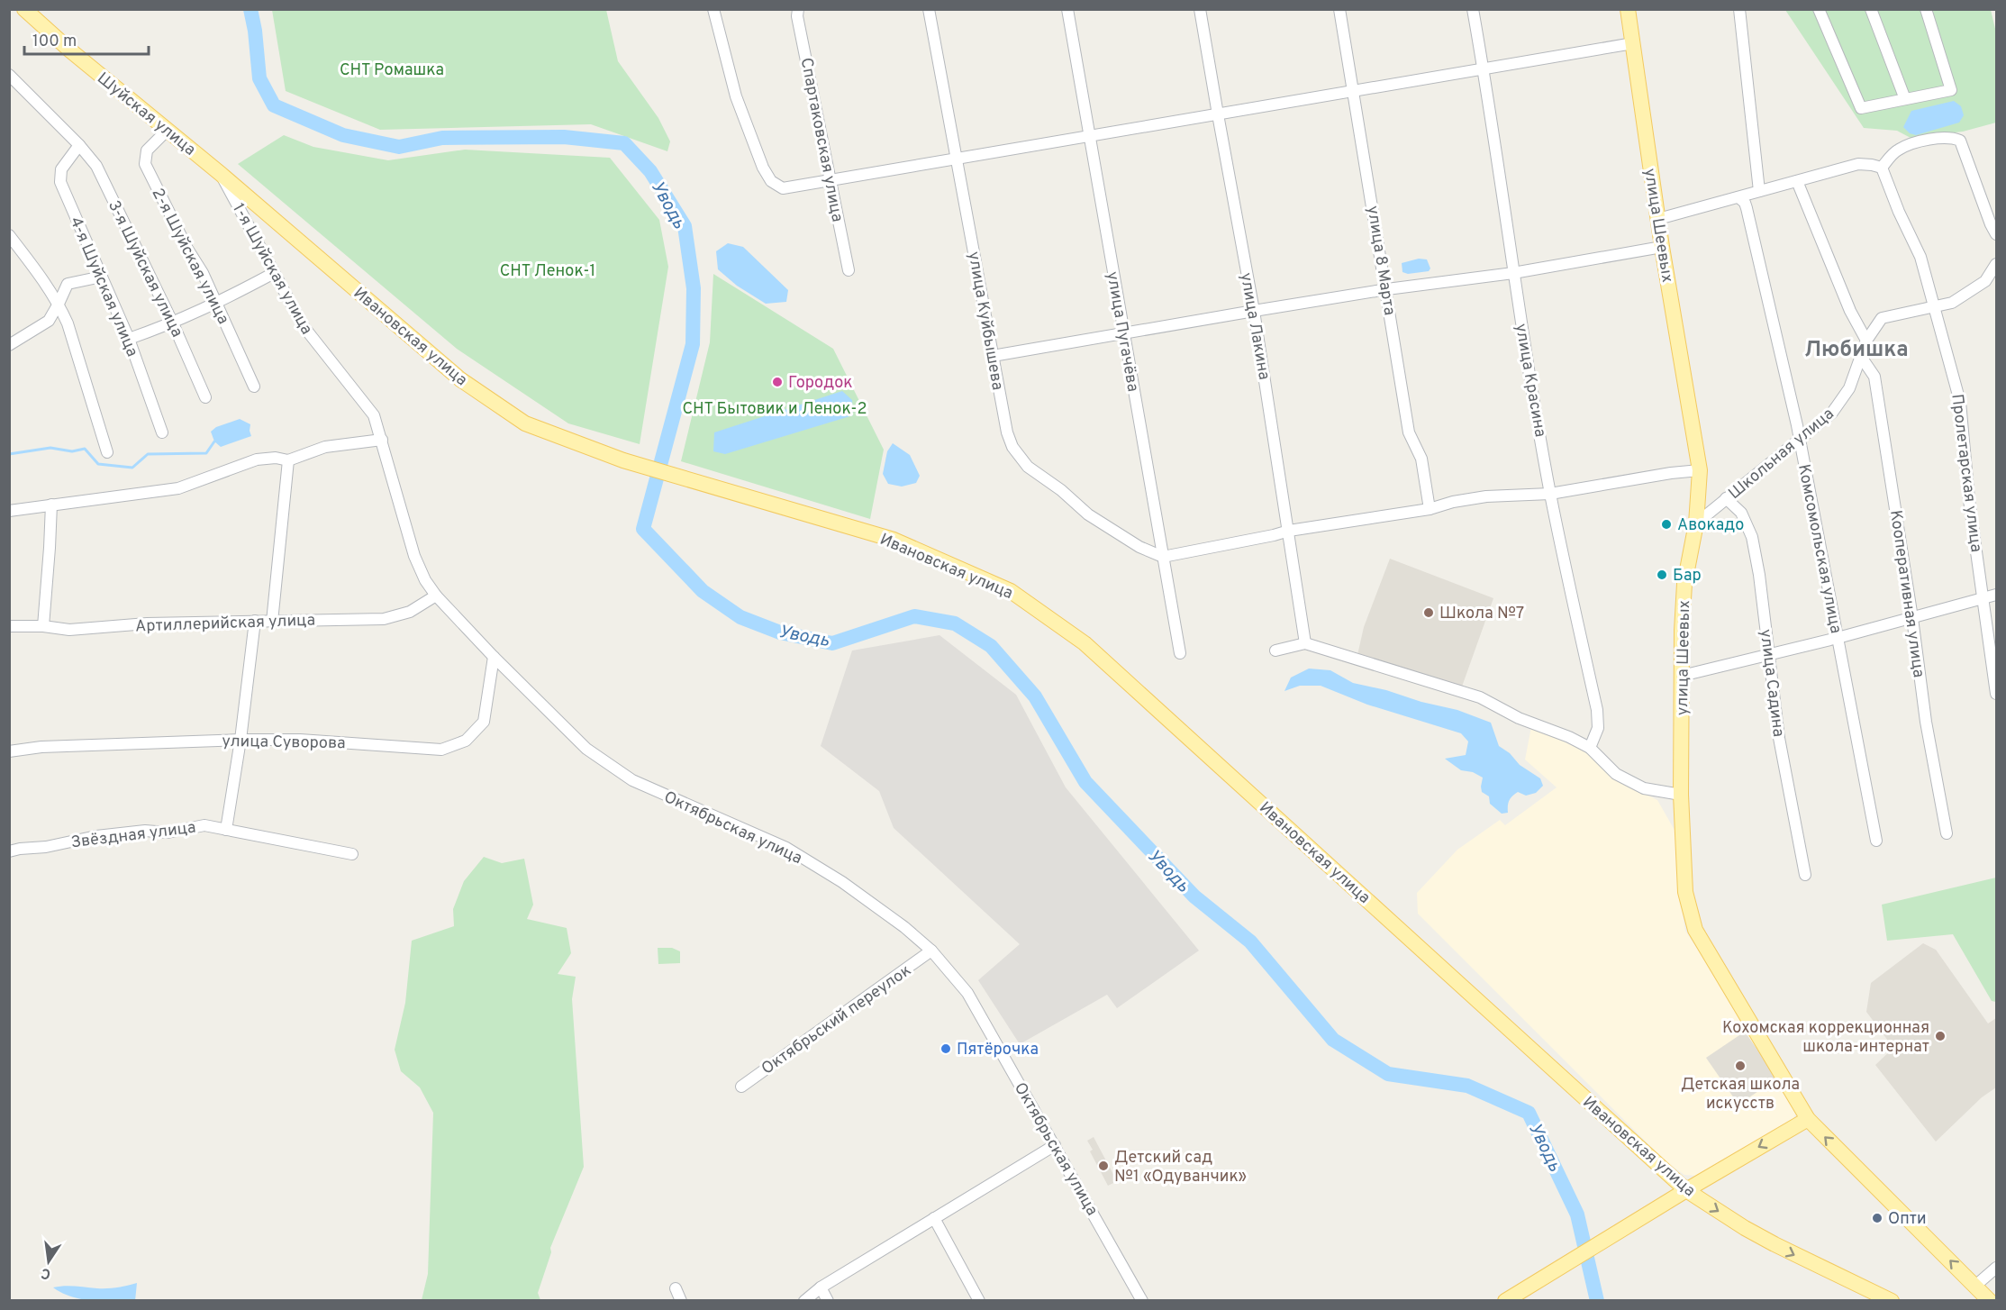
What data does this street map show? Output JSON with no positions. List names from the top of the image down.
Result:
{
  "streets": {
    "main road": ["Шуйская улица", "улица Шеевых", "Ивановская улица"],
    "street": [
      "Спартаковская улица",
      "2-я Шуйская улица",
      "улица 8 Марта",
      "3-я Шуйская улица",
      "1-я Шуйская улица",
      "4-я Шуйская улица",
      "улица Куйбышева",
      "улица Лакина",
      "улица Пугачёва",
      "улица Красина",
      "Школьная улица",
      "Пролетарская улица",
      "Комсомольская улица",
      "Кооперативная улица",
      "Артиллерийская улица",
      "улица Садина",
      "улица Суворова",
      "Октябрьская улица",
      "Звёздная улица",
      "Октябрьский переулок"
    ]
  },
  "crossings": [
    ["Шуйская улица", "2-я Шуйская улица"],
    ["Шуйская улица", "1-я Шуйская улица"],
    ["Шуйская улица", "Ивановская улица"],
    ["улица Шеевых", "Школьная улица"],
    ["3-я Шуйская улица", "4-я Шуйская улица"],
    ["1-я Шуйская улица", "Ивановская улица"],
    ["1-я Шуйская улица", "Октябрьская улица"],
    ["улица Куйбышева", "улица Пугачёва"],
    ["Школьная улица", "Пролетарская улица"],
    ["Школьная улица", "Комсомольская улица"],
    ["Школьная улица", "Кооперативная улица"],
    ["Школьная улица", "улица Садина"],
    ["Артиллерийская улица", "Октябрьская улица"],
    ["улица Суворова", "Октябрьская улица"],
    ["Октябрьская улица", "Октябрьский переулок"]
  ],
  "districts": ["Любишка"],
  "water": ["Уводь"],
  "parks": ["СНТ Ромашка", "СНТ Ленок-1", "СНТ Бытовик и Ленок-2"],
  "places": [
    "Городок",
    "Авокадо",
    "Бар",
    "Школа №7",
    "Кохомская коррекционная школа-интернат",
    "Пятёрочка",
    "Детская школа искусств",
    "Детский сад №1 «Одуванчик»",
    "Опти"
  ],
  "scale_bar": "100 m",
  "north": "bottom"
}
